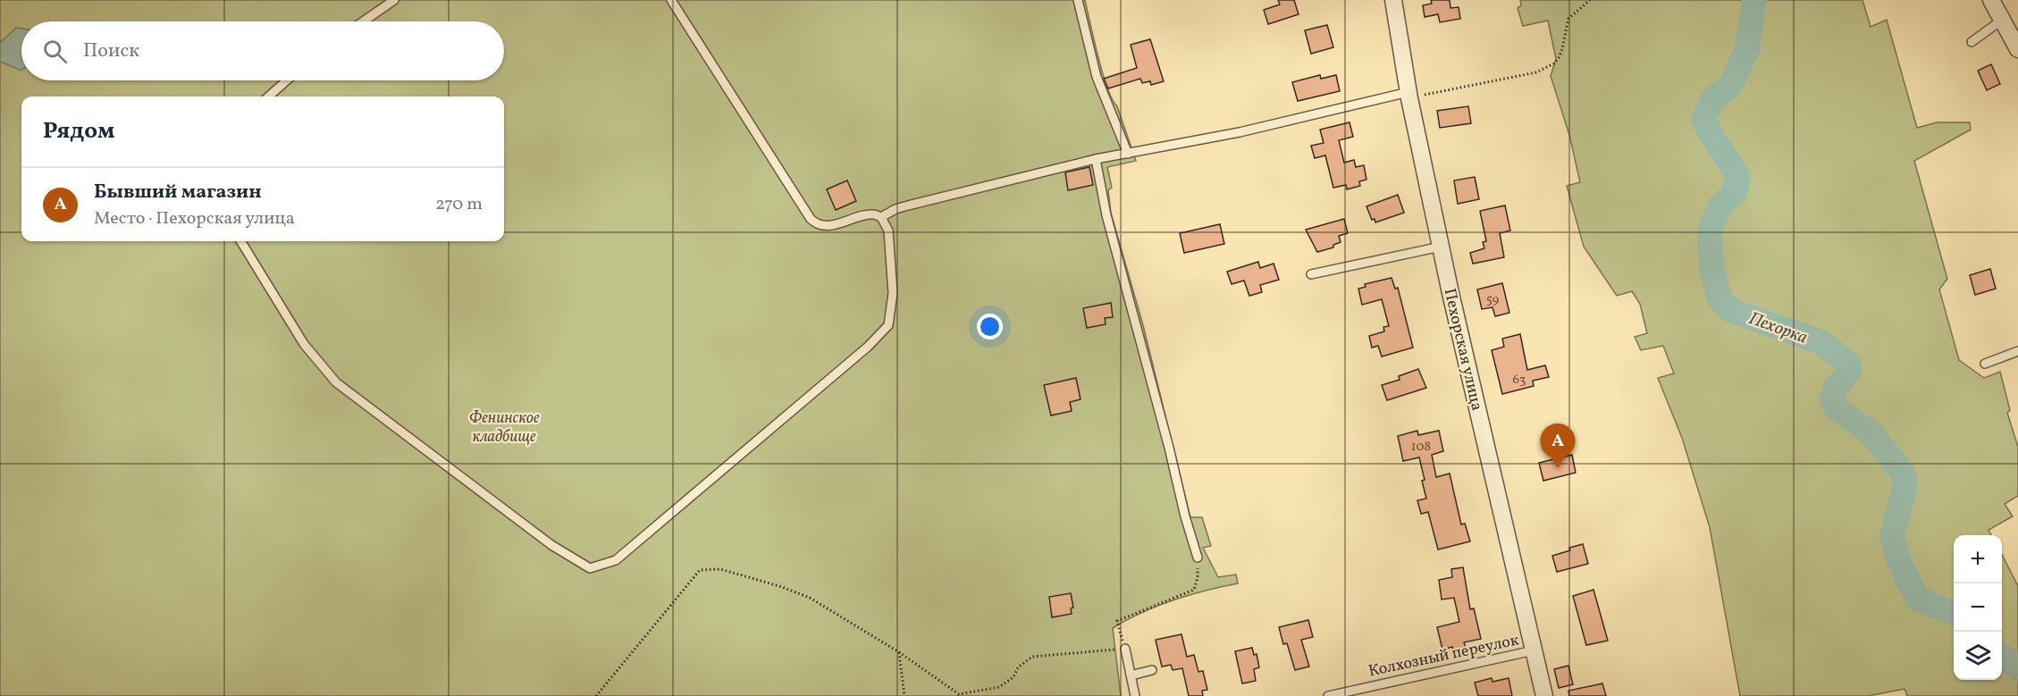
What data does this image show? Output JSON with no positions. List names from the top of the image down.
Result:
{
  "streets": {
    "street": ["Пехорская улица"],
    "lane": ["Колхозный переулок"]
  },
  "crossings": [
    ["Пехорская улица", "Колхозный переулок"]
  ],
  "water": ["Пехорка"],
  "parks": ["Фенинское кладбище"],
  "house_numbers": ["59", "63", "108"],
  "page": {
    "search": "Поиск",
    "heading": "Рядом",
    "list": [
      {
        "mark": "A",
        "name": "Бывший магазин",
        "note": "Место · Пехорская улица",
        "value": "270 m"
      }
    ],
    "pins": "A",
    "map_buttons": ["+", "−"]
  }
}
